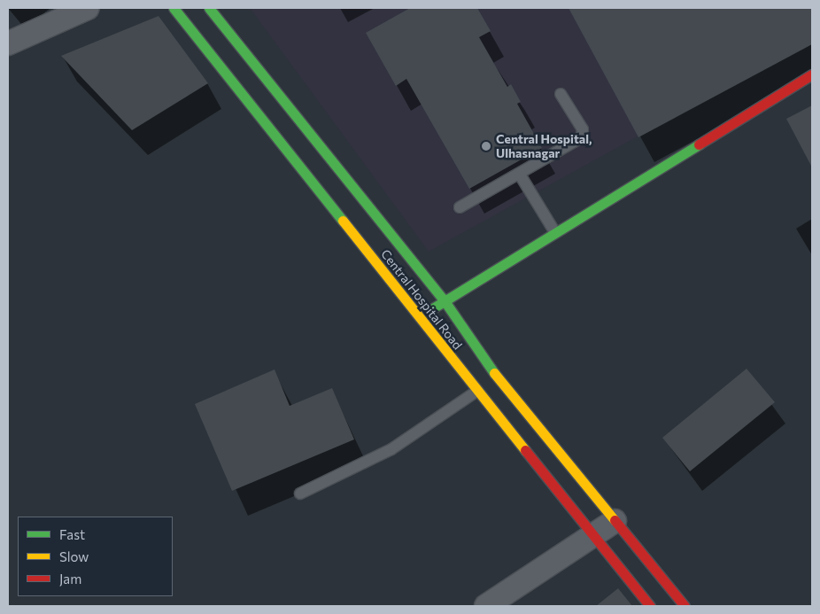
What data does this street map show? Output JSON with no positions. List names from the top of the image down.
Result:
{
  "streets": {
    "street": ["Central Hospital Road"]
  },
  "places": ["Central Hospital, Ulhasnagar"],
  "legend": ["Fast", "Slow", "Jam"]
}
